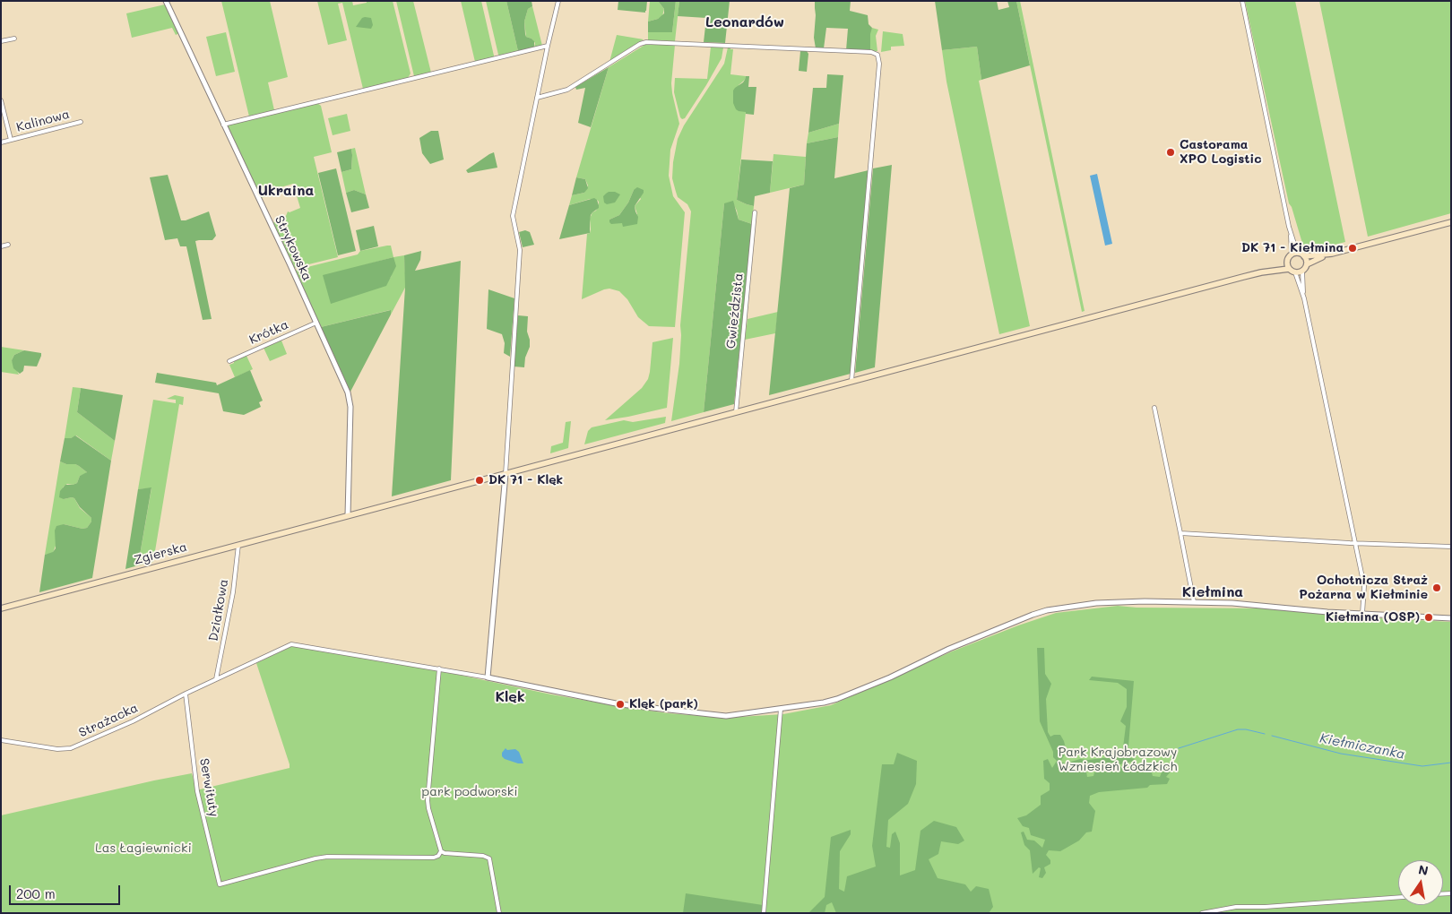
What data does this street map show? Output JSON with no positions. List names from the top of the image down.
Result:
{
  "streets": {
    "main road": ["Zgierska"],
    "street": [
      "Kalinowa",
      "Strykowska",
      "Gwieździsta",
      "Krótka",
      "Działkowa",
      "Strażacka",
      "Serwituty"
    ]
  },
  "crossings": [
    ["Strykowska", "Krótka"],
    ["Strykowska", "Zgierska"],
    ["Gwieździsta", "Zgierska"],
    ["Zgierska", "Działkowa"],
    ["Działkowa", "Strażacka"],
    ["Strażacka", "Serwituty"]
  ],
  "districts": [
    "Leonardów",
    "Ukraina",
    "Kiełmina",
    "Klęk"
  ],
  "water": ["Kiełmiczanka"],
  "parks": ["Park Krajobrazowy Wzniesień Łódzkich", "park podworski", "Las Łagiewnicki"],
  "places": [
    "Castorama XPO Logistic",
    "DK 71 - Kiełmina",
    "DK 71 - Klęk",
    "Ochotnicza Straż Pożarna w Kiełminie",
    "Kiełmina (OSP)",
    "Klęk (park)"
  ],
  "scale_bar": "200 m",
  "north": "top"
}
